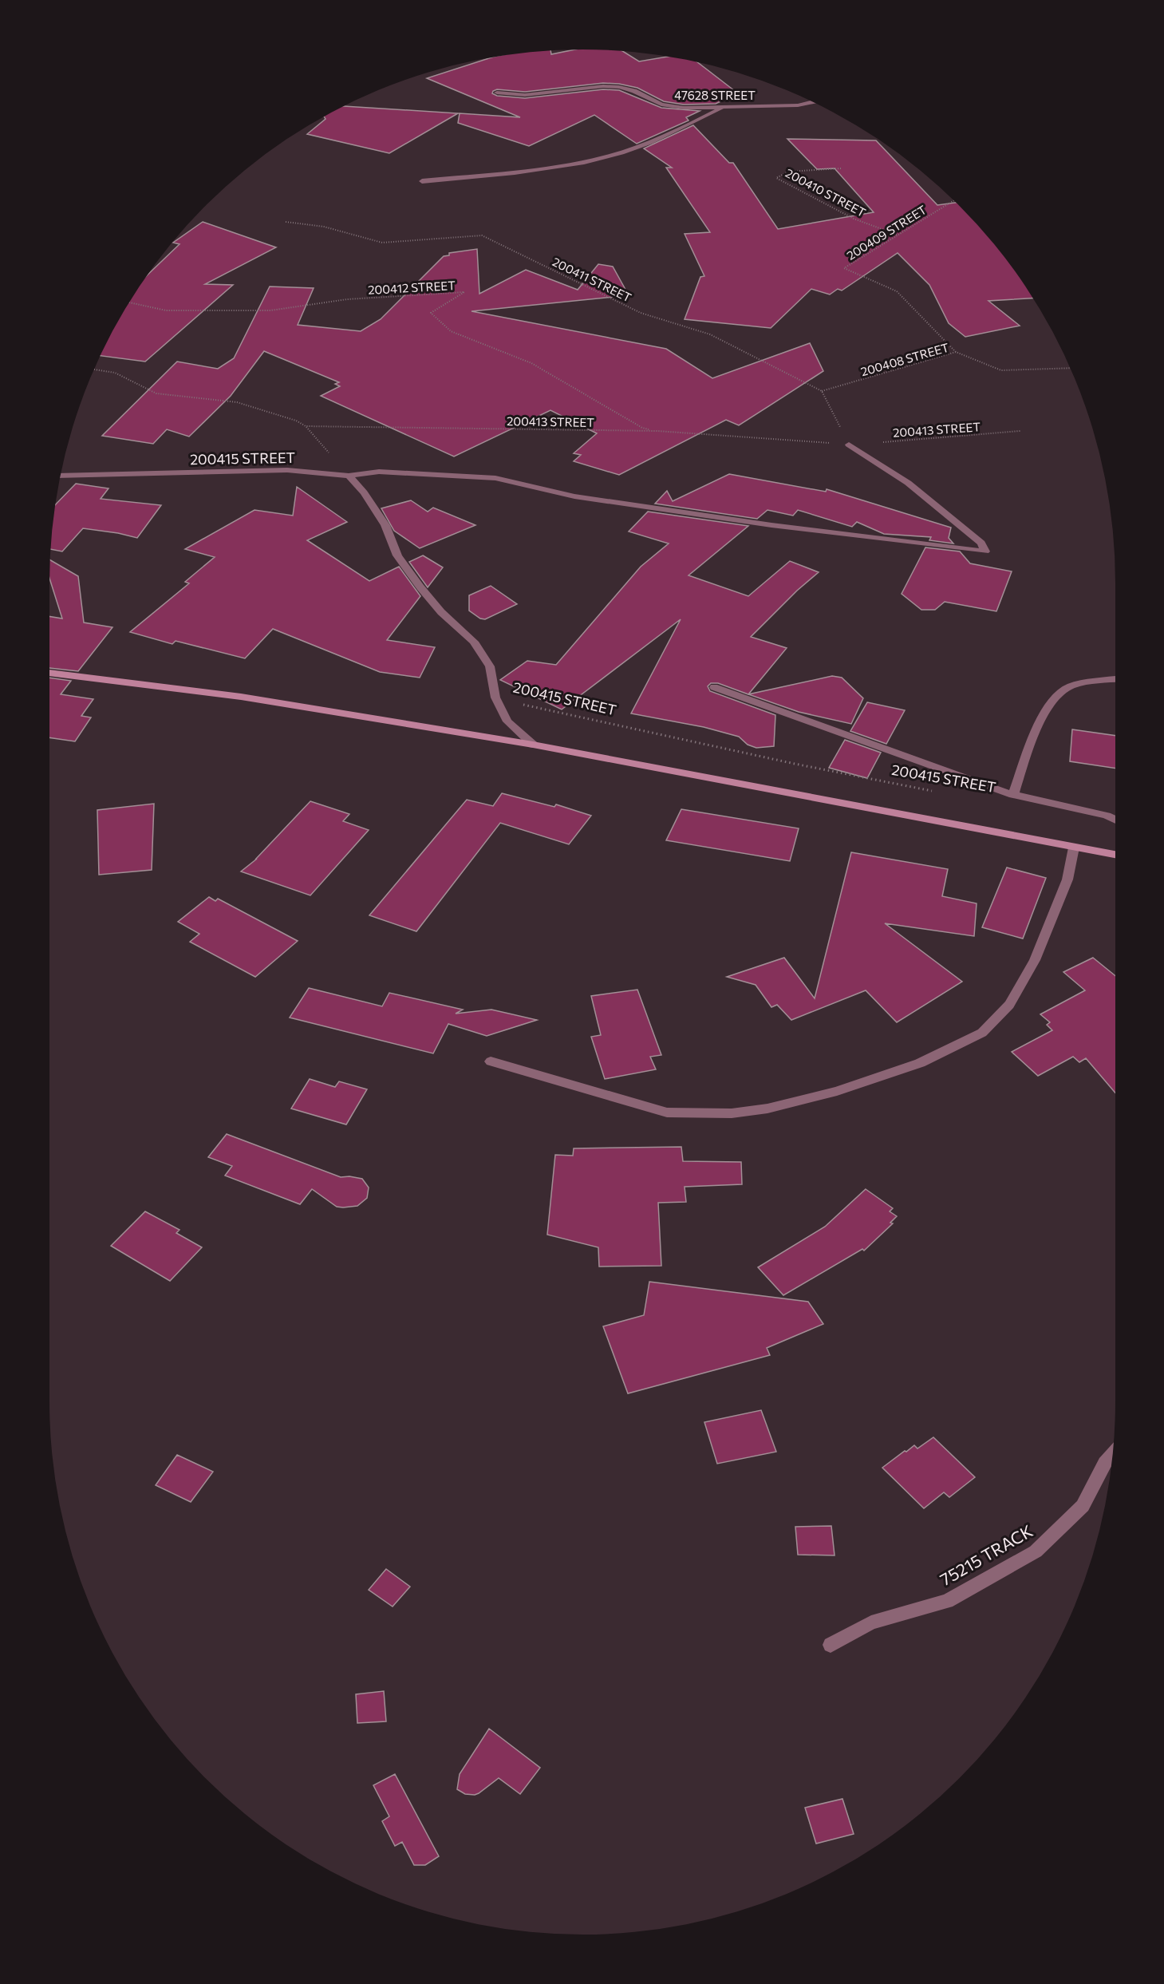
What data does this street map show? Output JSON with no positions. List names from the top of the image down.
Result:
{
  "streets": {
    "street": ["47628 STREET", "200415 STREET", "75215 TRACK"],
    "path": [
      "200410 STREET",
      "200409 STREET",
      "200411 STREET",
      "200412 STREET",
      "200408 STREET",
      "200413 STREET"
    ]
  },
  "crossings": [
    ["200410 STREET", "200409 STREET"],
    ["200409 STREET", "200408 STREET"],
    ["200411 STREET", "200408 STREET"],
    ["200412 STREET", "200413 STREET"]
  ]
}
